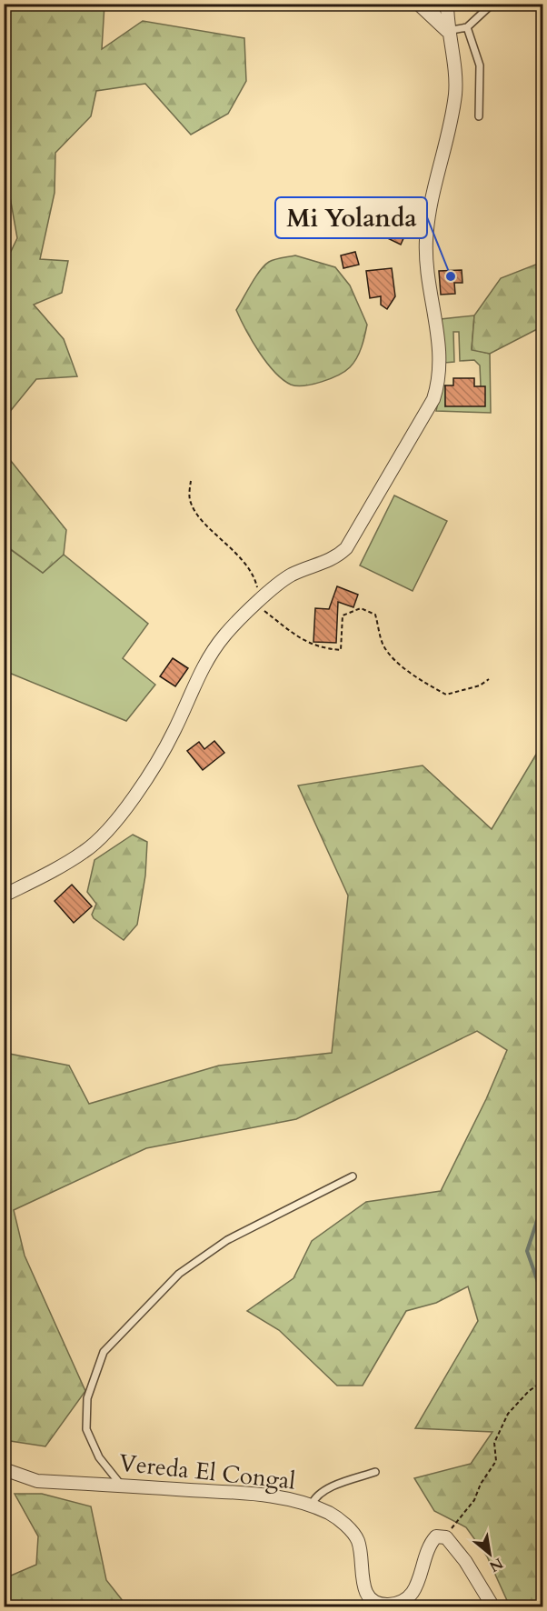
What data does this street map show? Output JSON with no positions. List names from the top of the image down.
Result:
{
  "streets": {
    "street": ["Vereda El Congal"]
  },
  "places": ["Mi Yolanda"],
  "north": "bottom right"
}
